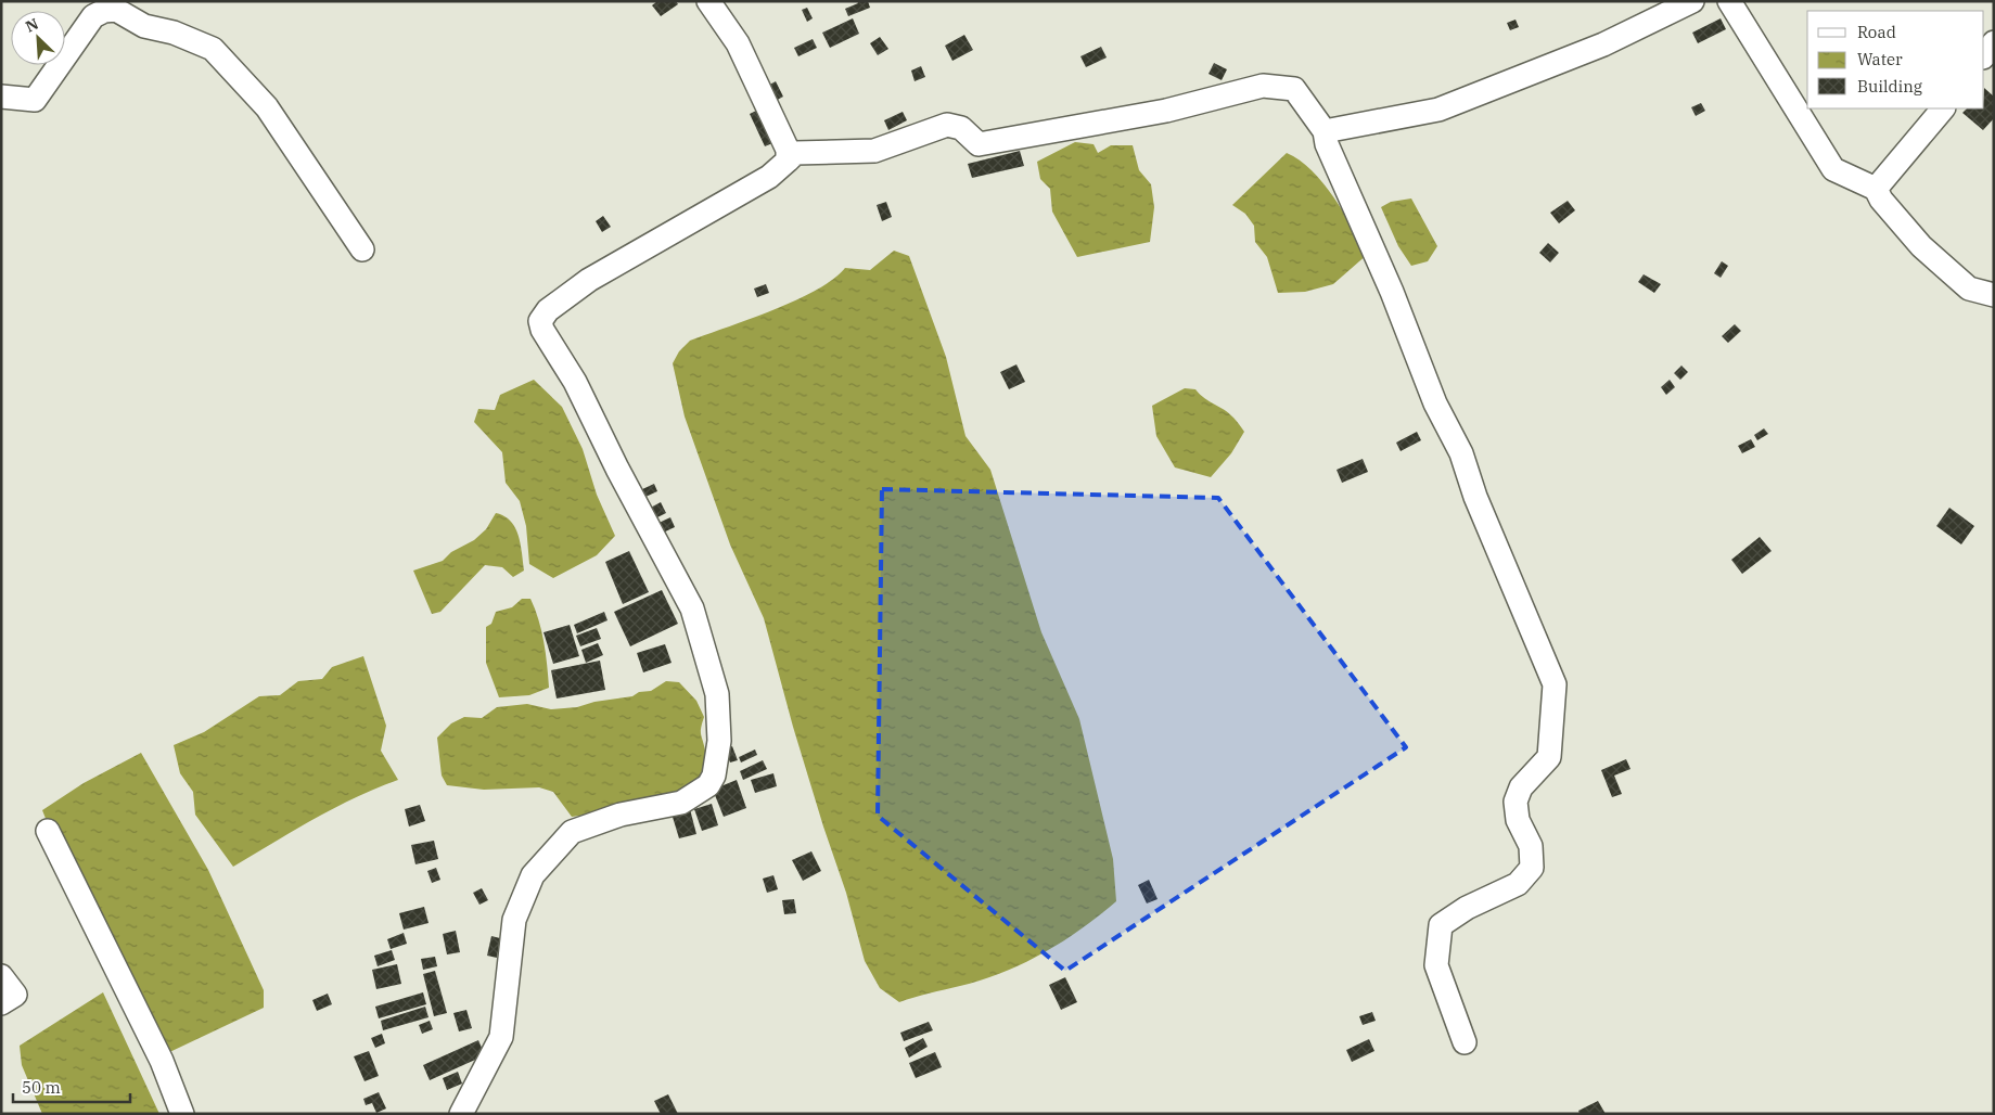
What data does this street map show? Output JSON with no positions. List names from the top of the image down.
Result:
{
  "legend": ["Road", "Water", "Building"],
  "scale_bar": "50 m",
  "north": "top left"
}
